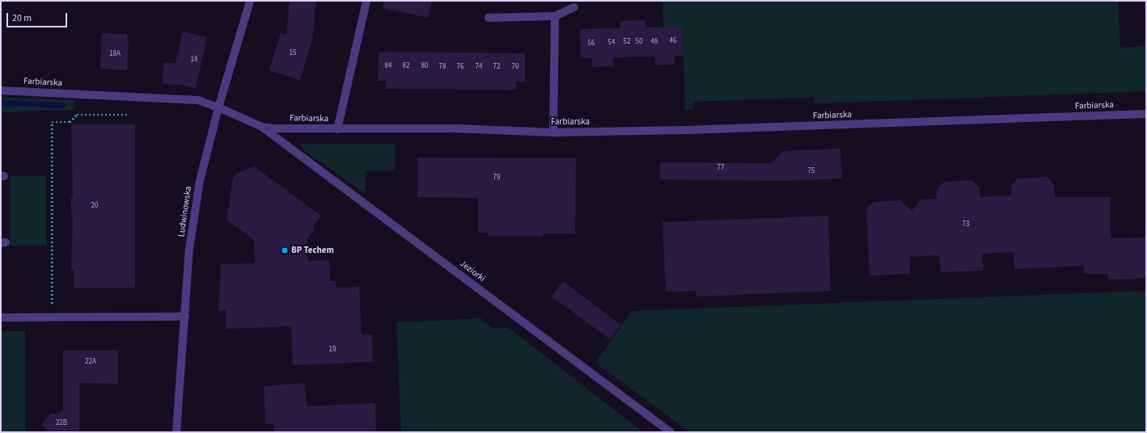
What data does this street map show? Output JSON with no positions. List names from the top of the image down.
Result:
{
  "streets": {
    "street": ["Farbiarska", "Ludwinowska", "Jeziorki"]
  },
  "crossings": [
    ["Farbiarska", "Ludwinowska"],
    ["Farbiarska", "Jeziorki"]
  ],
  "places": ["BP Techem"],
  "house_numbers": [
    "46",
    "52",
    "50",
    "48",
    "54",
    "56",
    "15",
    "18A",
    "18",
    "84",
    "82",
    "80",
    "78",
    "76",
    "74",
    "72",
    "70",
    "77",
    "75",
    "79",
    "20",
    "73",
    "19",
    "22A",
    "22B"
  ],
  "scale_bar": "20 m"
}
